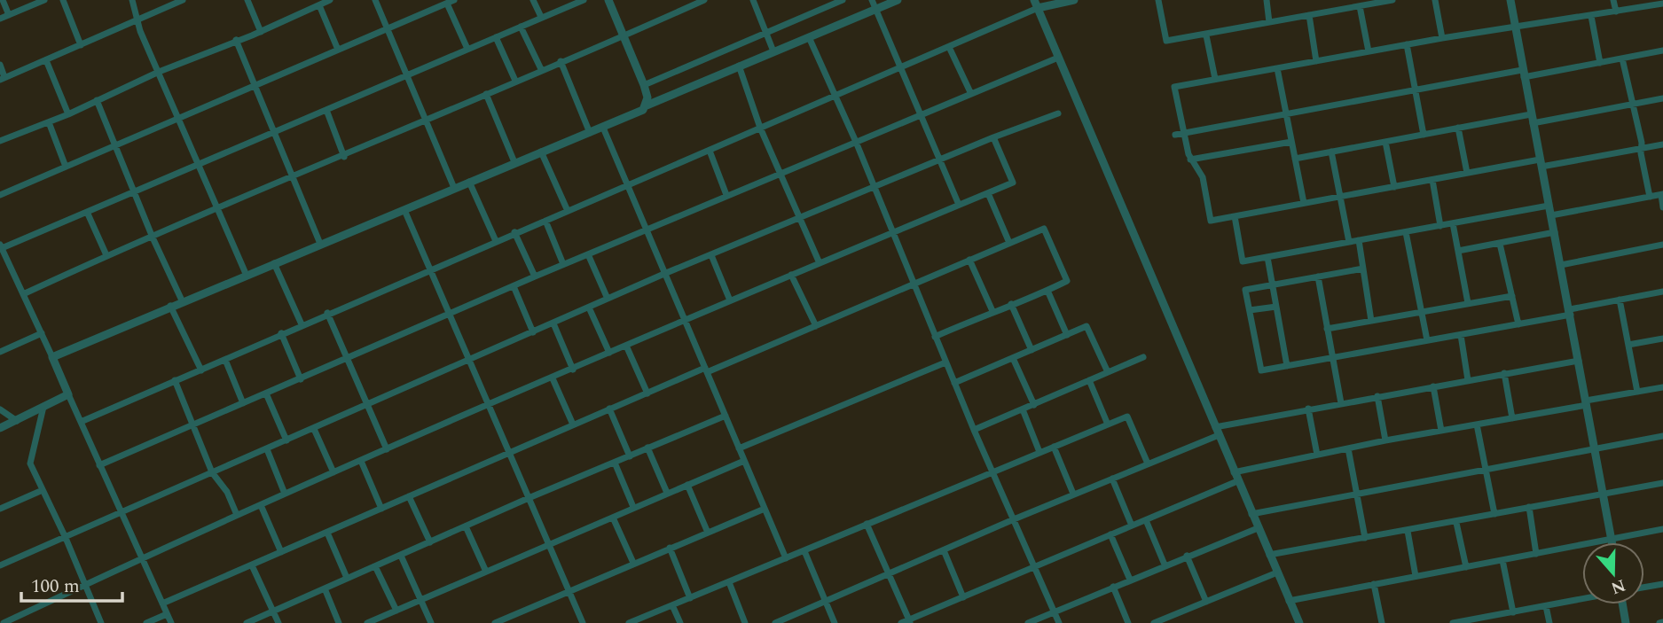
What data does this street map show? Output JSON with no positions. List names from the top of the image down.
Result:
{
  "scale_bar": "100 m",
  "north": "bottom"
}
